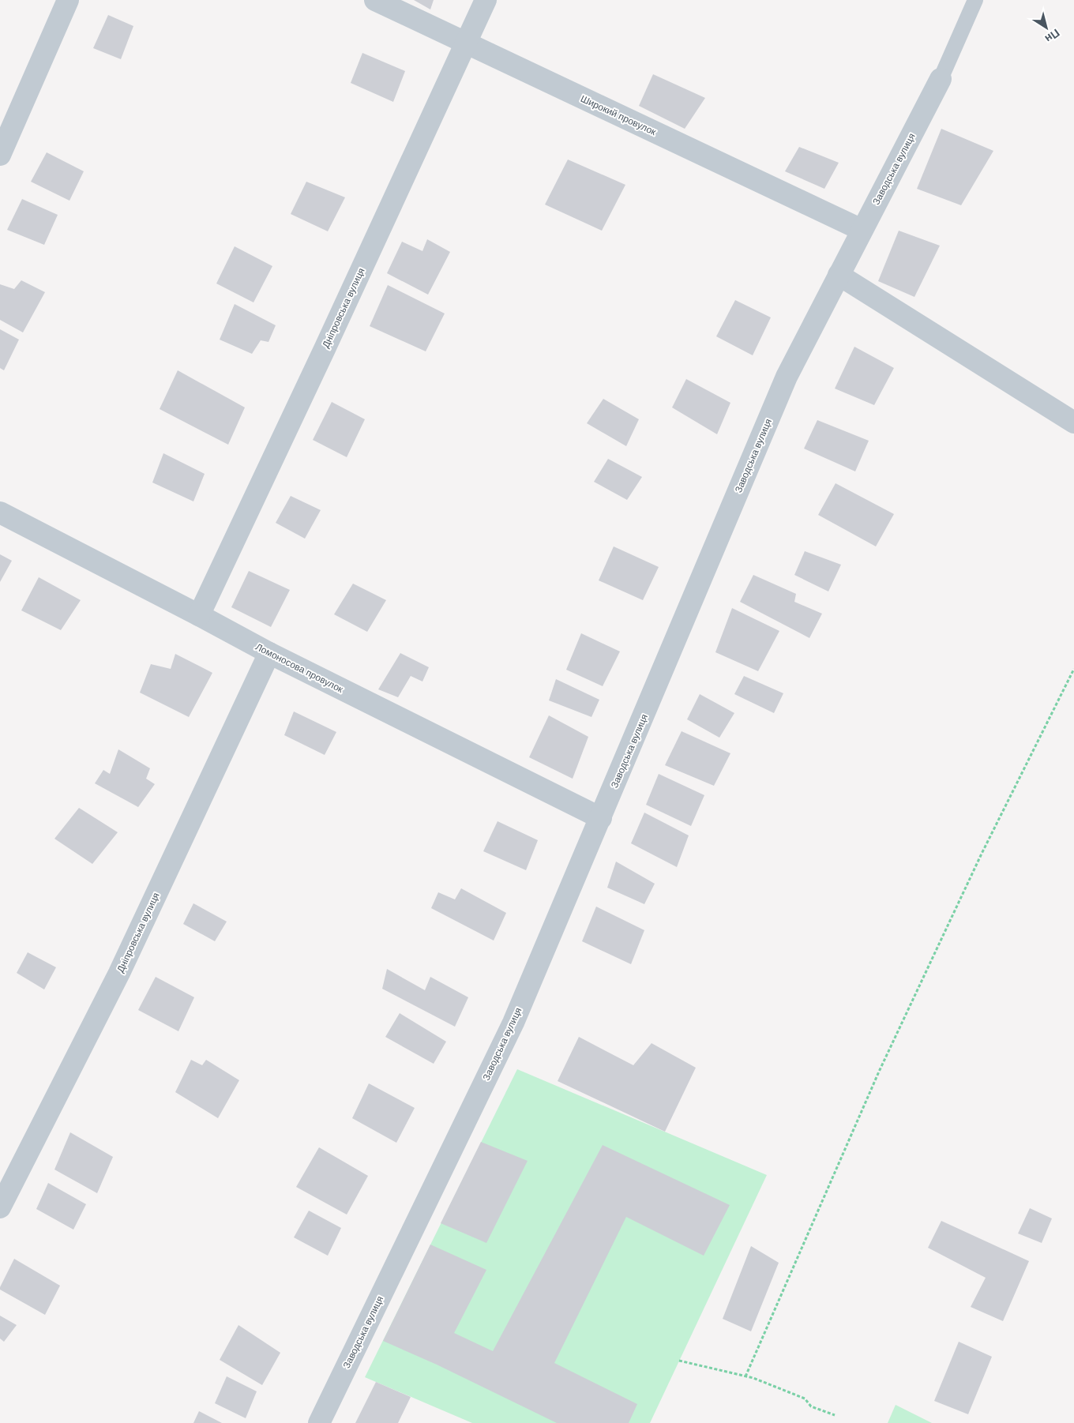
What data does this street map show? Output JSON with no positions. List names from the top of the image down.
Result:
{
  "streets": {
    "street": [
      "Широкий провулок",
      "Заводська вулиця",
      "Дніпровська вулиця",
      "Ломоносова провулок"
    ]
  },
  "crossings": [
    ["Широкий провулок", "Заводська вулиця"],
    ["Широкий провулок", "Дніпровська вулиця"],
    ["Заводська вулиця", "Ломоносова провулок"],
    ["Дніпровська вулиця", "Ломоносова провулок"]
  ],
  "north": "bottom right"
}
